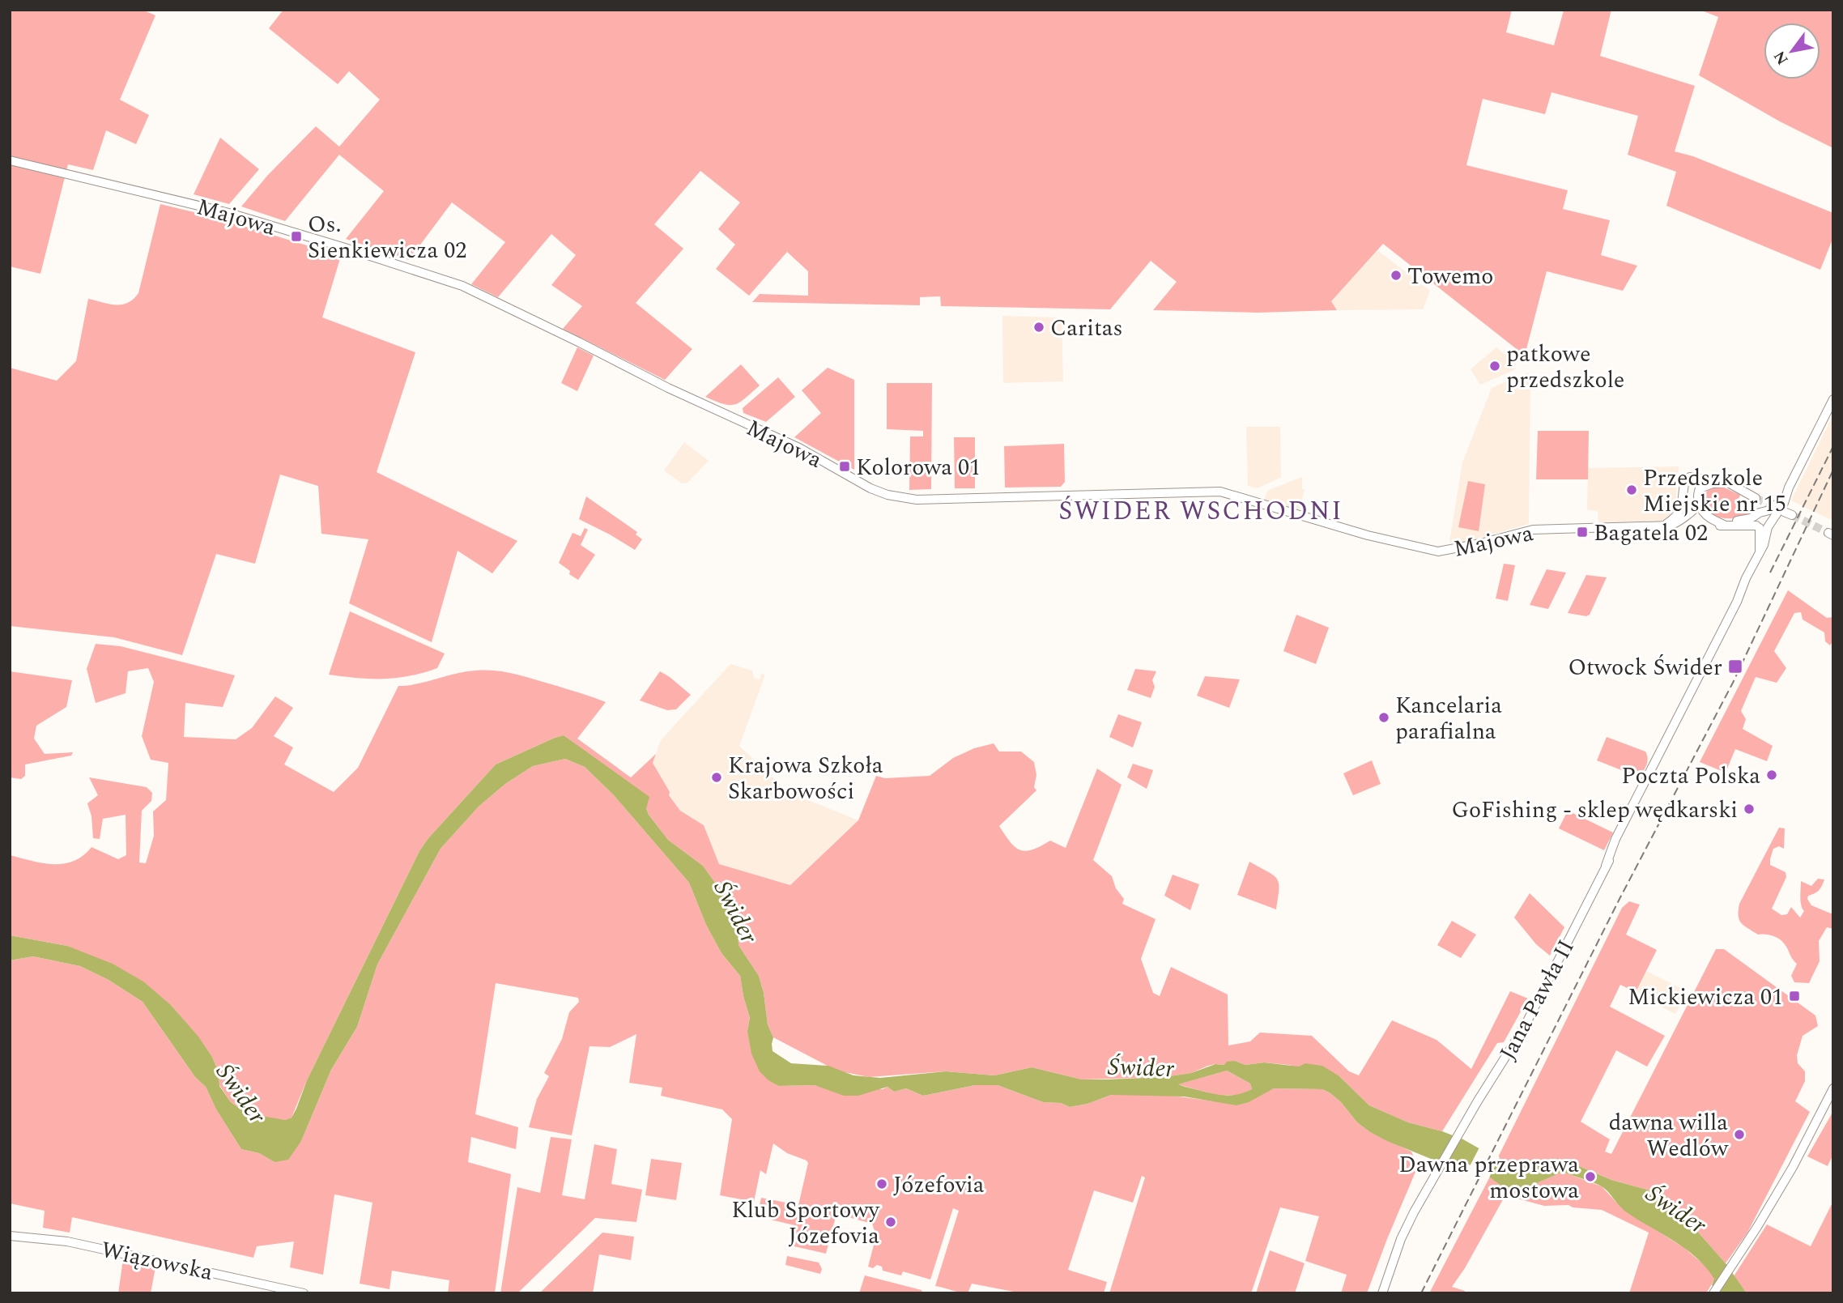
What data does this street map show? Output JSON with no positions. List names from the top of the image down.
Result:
{
  "streets": {
    "street": ["Majowa", "Jana Pawła II", "Wiązowska"]
  },
  "districts": ["ŚWIDER WSCHODNI"],
  "water": ["Świder"],
  "places": {
    "transit": [
      "Os. Sienkiewicza 02",
      "Kolorowa 01",
      "Bagatela 02",
      "Otwock Świder",
      "Mickiewicza 01"
    ],
    "other": [
      "Towemo",
      "Caritas",
      "patkowe przedszkole",
      "Przedszkole Miejskie nr 15",
      "Kancelaria parafialna",
      "Poczta Polska",
      "Krajowa Szkoła Skarbowości",
      "GoFishing - sklep wędkarski",
      "dawna willa Wedlów",
      "Dawna przeprawa mostowa",
      "Józefovia",
      "Klub Sportowy Józefovia"
    ]
  },
  "north": "bottom left"
}
